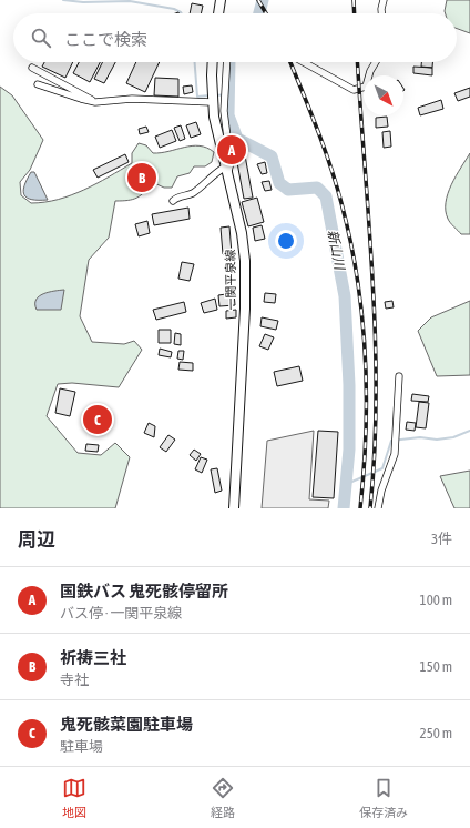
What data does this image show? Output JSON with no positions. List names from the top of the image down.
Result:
{
  "streets": {
    "main road": ["一関平泉線"]
  },
  "water": ["新山川"],
  "north": "bottom right",
  "page": {
    "search": "ここで検索",
    "pins": ["A", "B", "C"],
    "heading": ["周辺", "3件"],
    "list": [
      {
        "mark": "A",
        "name": "国鉄バス 鬼死骸停留所",
        "note": "バス停 · 一関平泉線",
        "value": "100 m"
      },
      {
        "mark": "B",
        "name": "祈祷三社",
        "note": "寺社",
        "value": "150 m"
      },
      {
        "mark": "C",
        "name": "鬼死骸菜園駐車場",
        "note": "駐車場",
        "value": "250 m"
      }
    ],
    "nav": ["地図", "経路", "保存済み"]
  }
}
